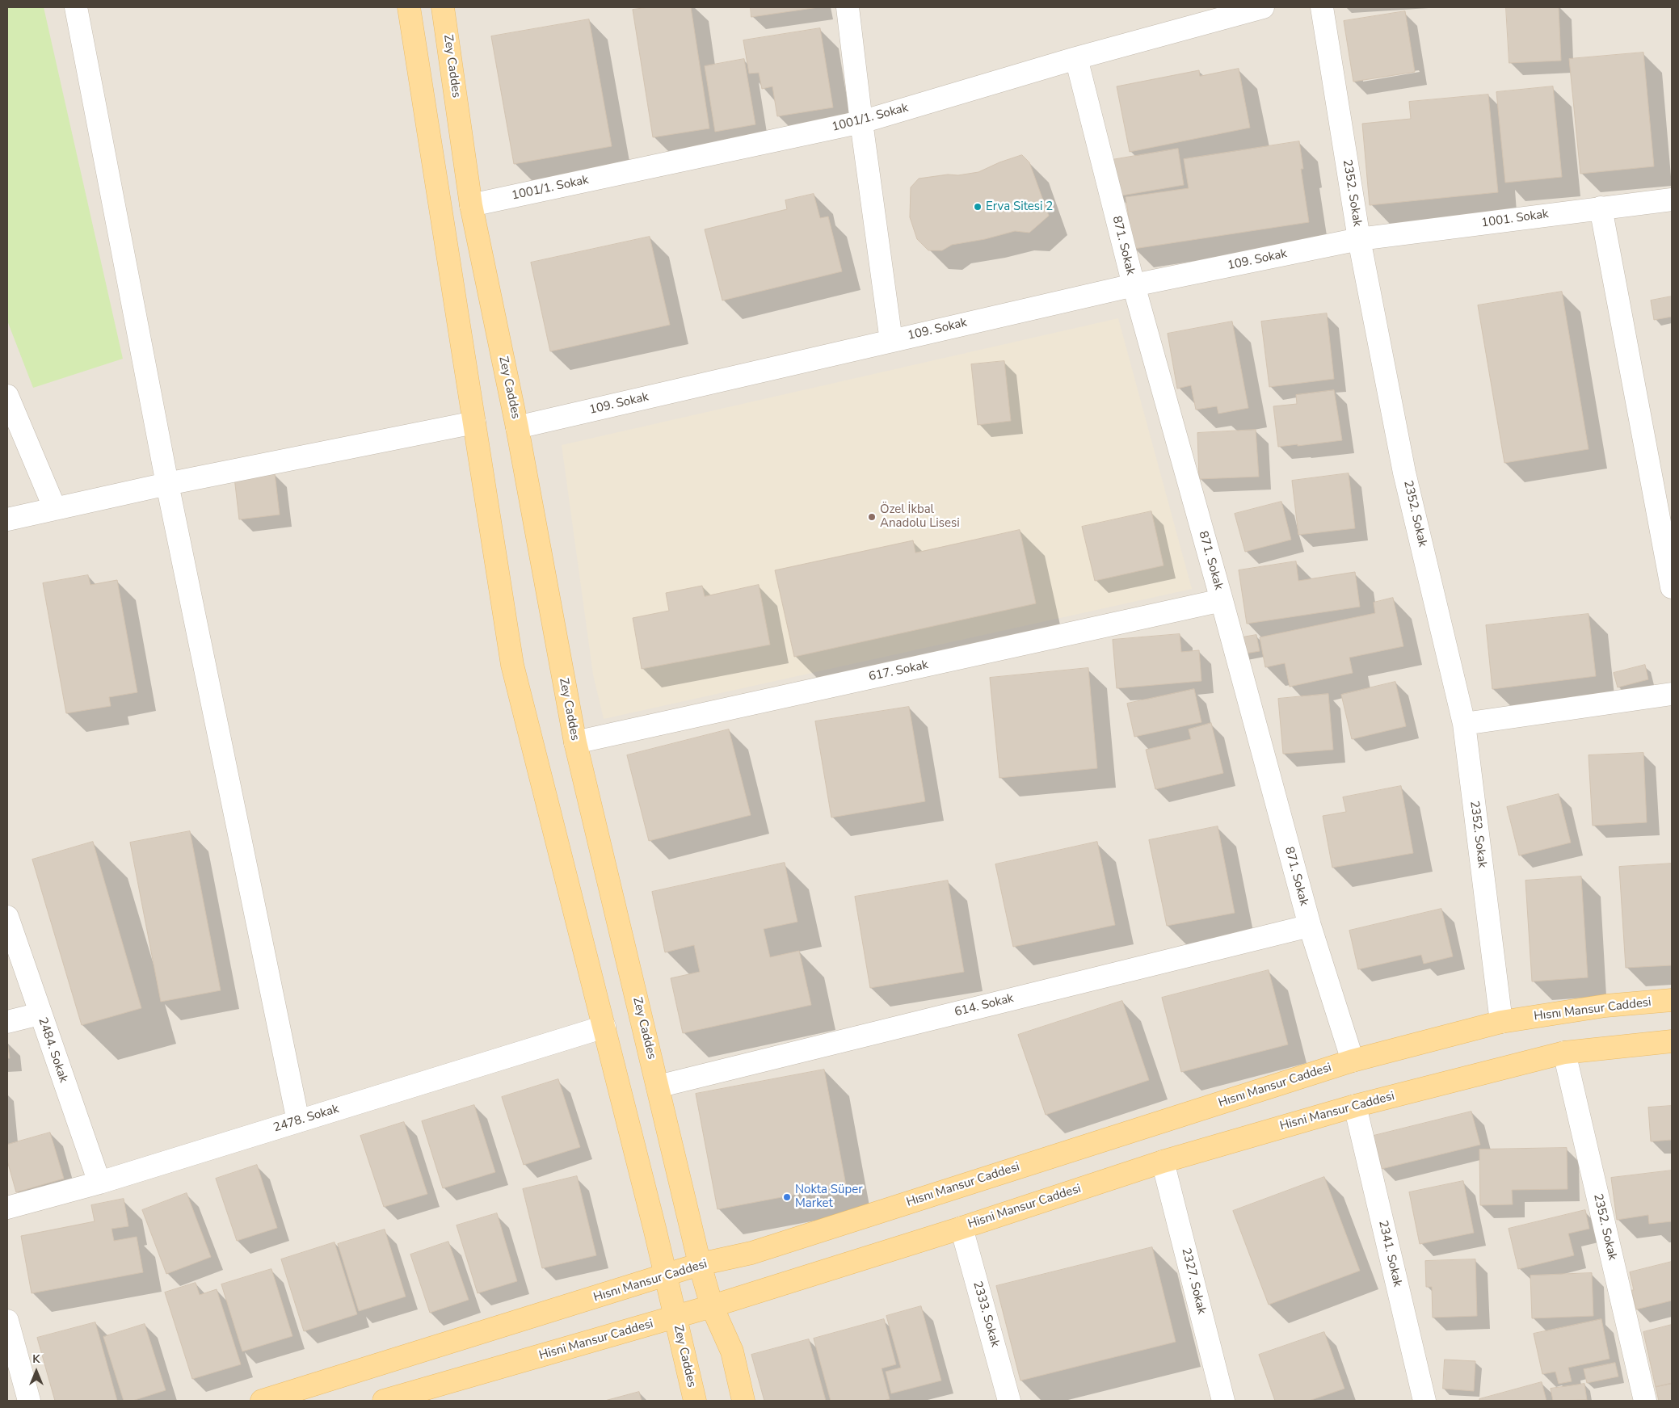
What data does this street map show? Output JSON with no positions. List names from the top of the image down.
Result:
{
  "streets": {
    "main road": ["Zey Caddes", "Hısnı Mansur Caddesi", "Hisni Mansur Caddesi"],
    "street": [
      "1001/1. Sokak",
      "2352. Sokak",
      "1001. Sokak",
      "871. Sokak",
      "109. Sokak",
      "617. Sokak",
      "614. Sokak",
      "2484. Sokak",
      "2478. Sokak",
      "2341. Sokak",
      "2327. Sokak",
      "2333. Sokak"
    ]
  },
  "crossings": [
    ["Zey Caddes", "1001/1. Sokak"],
    ["Zey Caddes", "109. Sokak"],
    ["Zey Caddes", "617. Sokak"],
    ["Zey Caddes", "614. Sokak"],
    ["Zey Caddes", "Hısnı Mansur Caddesi"],
    ["Zey Caddes", "Hisni Mansur Caddesi"],
    ["Zey Caddes", "2478. Sokak"],
    ["1001/1. Sokak", "871. Sokak"],
    ["2352. Sokak", "1001. Sokak"],
    ["2352. Sokak", "109. Sokak"],
    ["2352. Sokak", "Hısnı Mansur Caddesi"],
    ["2352. Sokak", "Hisni Mansur Caddesi"],
    ["1001. Sokak", "109. Sokak"],
    ["871. Sokak", "109. Sokak"],
    ["871. Sokak", "617. Sokak"],
    ["871. Sokak", "614. Sokak"],
    ["871. Sokak", "Hısnı Mansur Caddesi"],
    ["2484. Sokak", "2478. Sokak"],
    ["Hisni Mansur Caddesi", "2341. Sokak"],
    ["Hisni Mansur Caddesi", "2327. Sokak"],
    ["Hisni Mansur Caddesi", "2333. Sokak"]
  ],
  "places": ["Erva Sitesi 2", "Özel İkbal Anadolu Lisesi", "Nokta Süper Market"],
  "north": "top"
}
